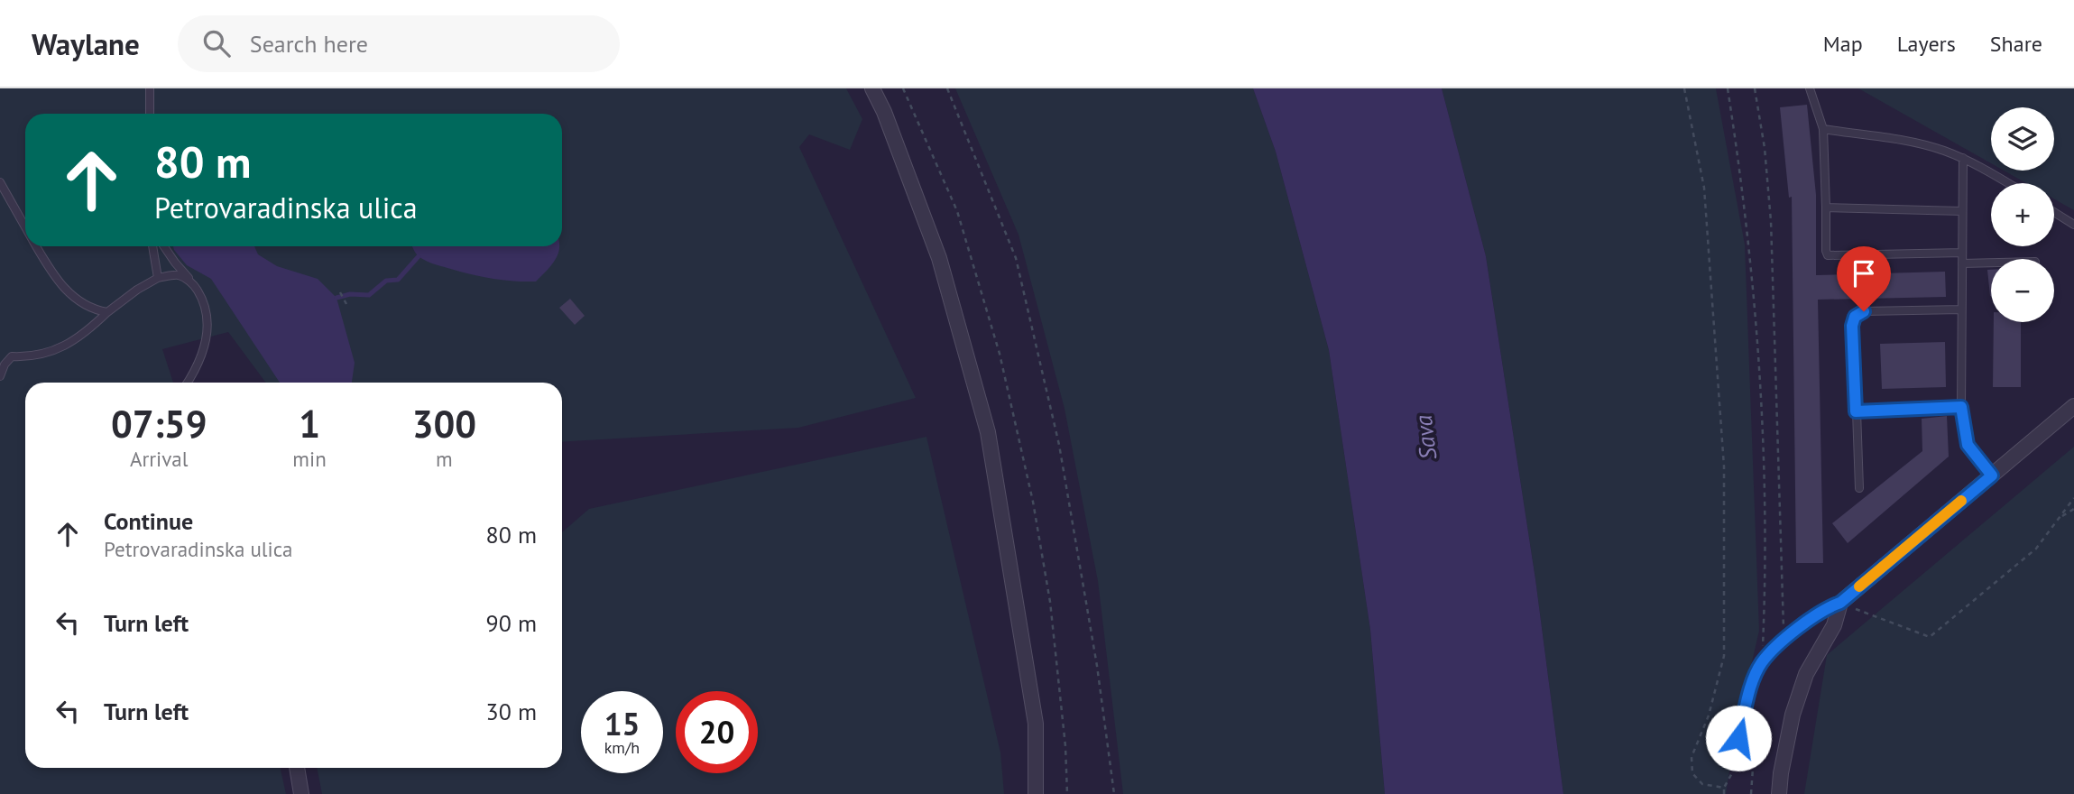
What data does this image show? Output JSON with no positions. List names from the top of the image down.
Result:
{
  "water": ["Sava"],
  "page": {
    "header": "Waylane",
    "search": "Search here",
    "nav": ["Map", "Layers", "Share"],
    "map_buttons": ["+", "−"],
    "turn": ["80 m", "Petrovaradinska ulica"],
    "eta": [
      "07:59",
      "Arrival",
      "1",
      "min",
      "300",
      "m"
    ],
    "list": [
      {
        "name": "Continue",
        "note": "Petrovaradinska ulica",
        "value": "80 m"
      },
      {
        "name": "Turn left",
        "value": "90 m"
      },
      {
        "name": "Turn left",
        "value": "30 m"
      }
    ],
    "speed": "15 km/h",
    "limit": "20"
  }
}
